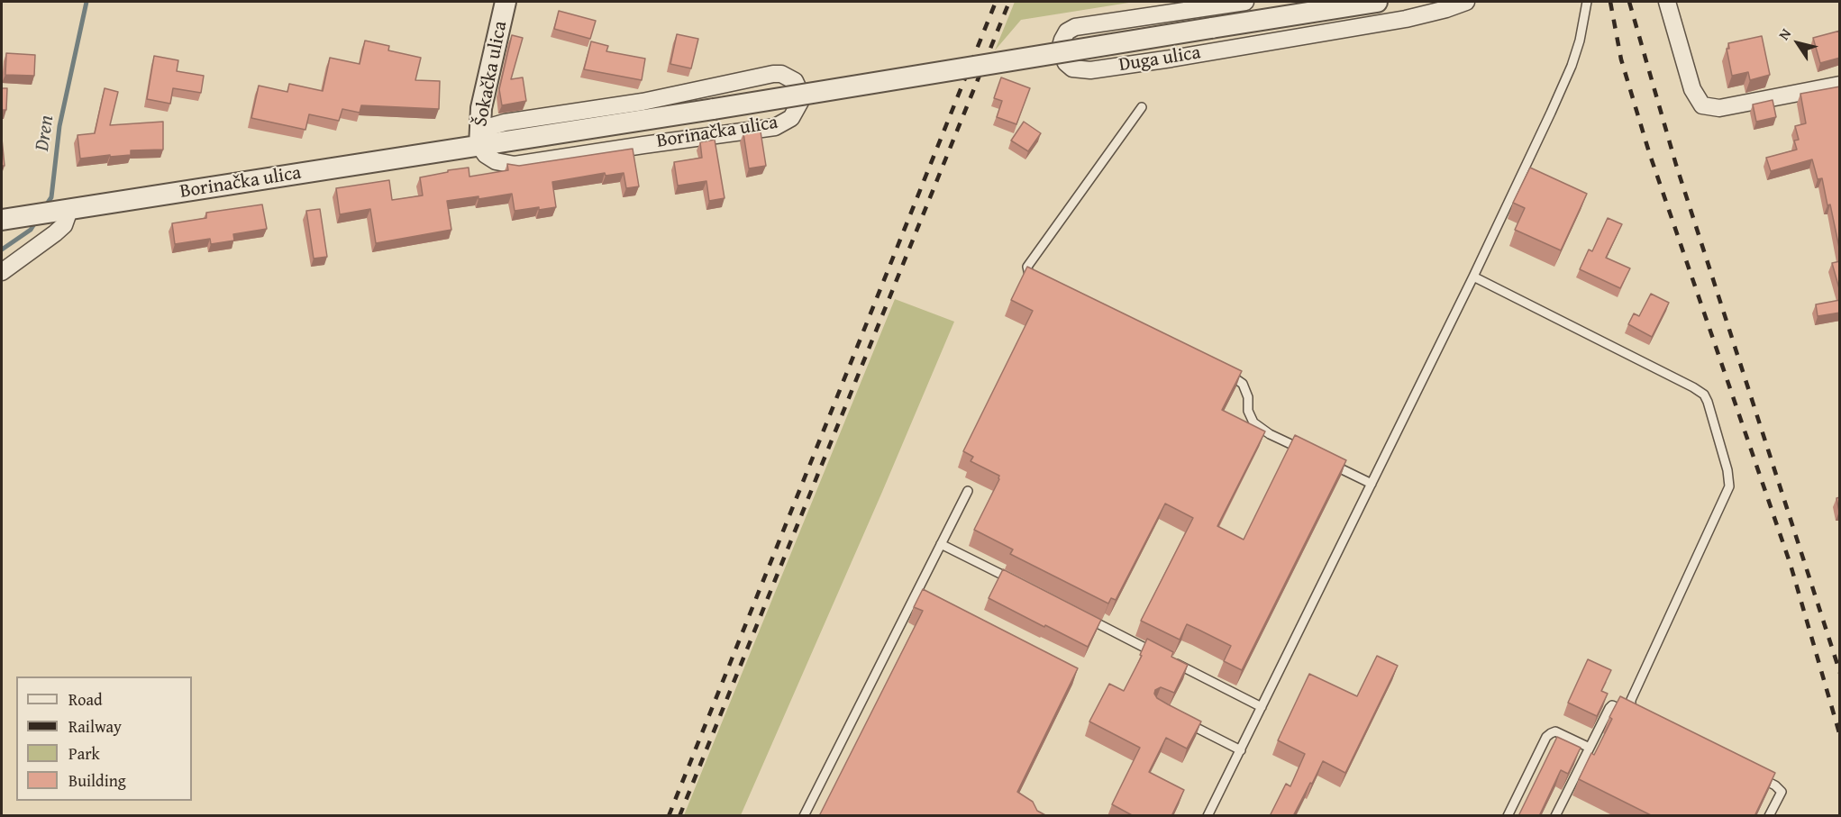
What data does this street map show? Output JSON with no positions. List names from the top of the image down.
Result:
{
  "streets": {
    "street": ["Duga ulica", "Šokačka ulica", "Borinačka ulica"]
  },
  "crossings": [
    ["Duga ulica", "Borinačka ulica"],
    ["Šokačka ulica", "Borinačka ulica"]
  ],
  "water": ["Dren"],
  "legend": [
    "Road",
    "Railway",
    "Park",
    "Building"
  ],
  "north": "top left"
}
